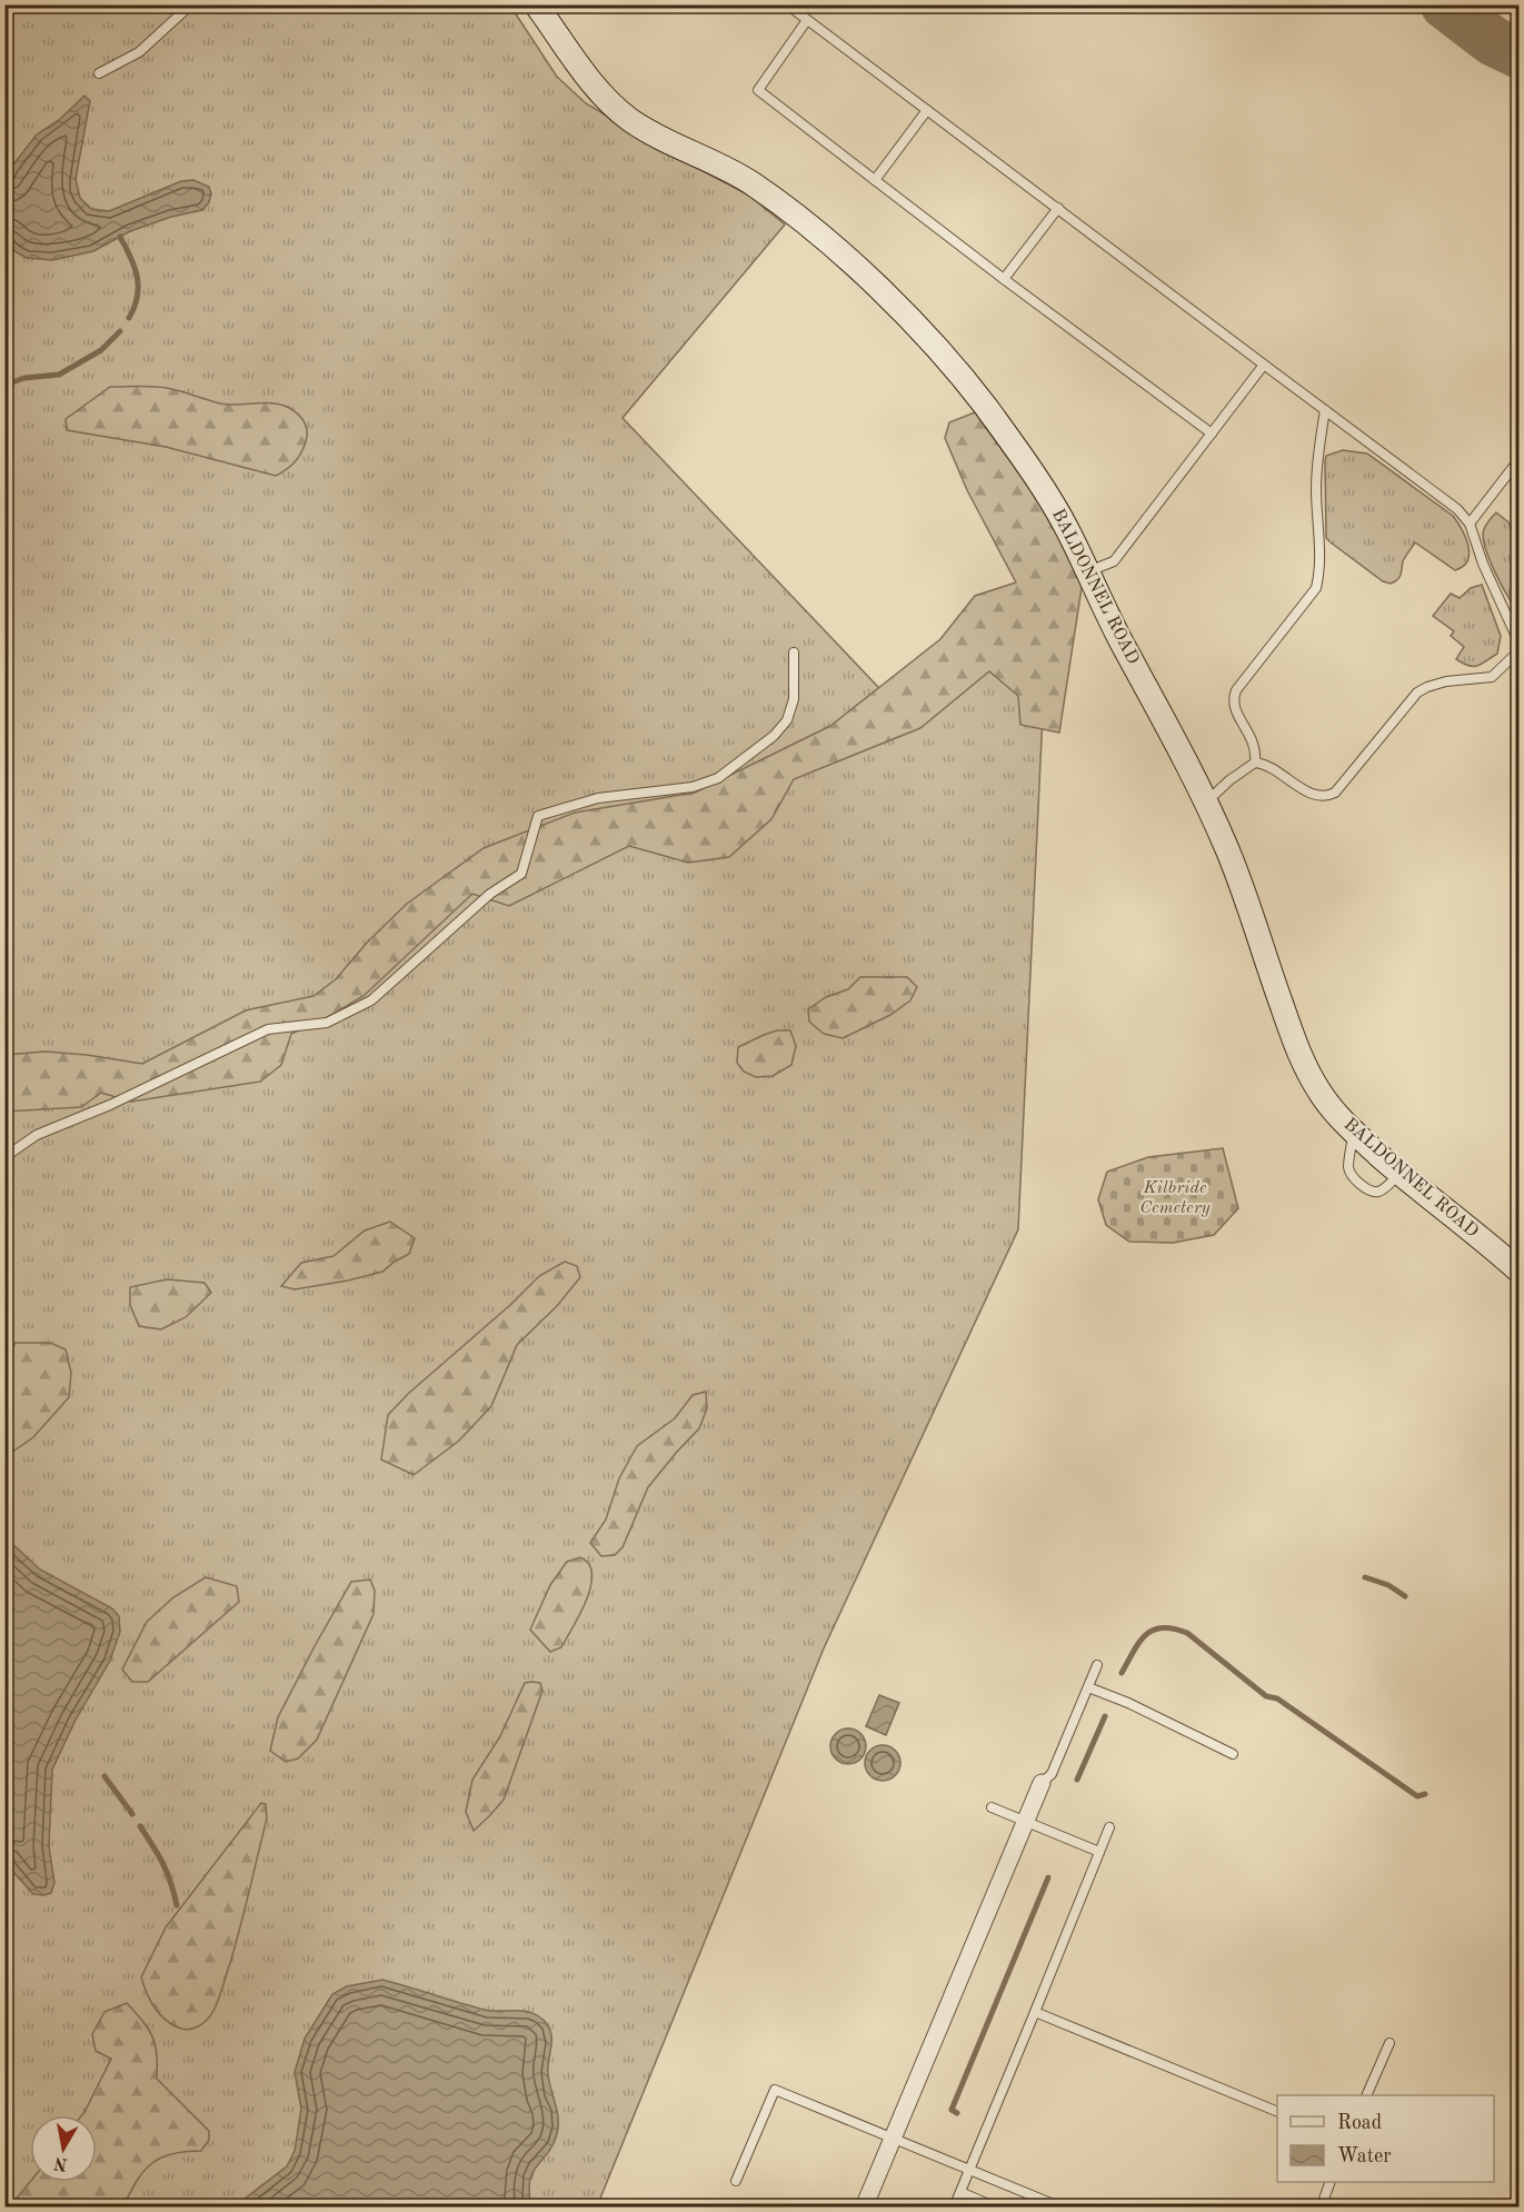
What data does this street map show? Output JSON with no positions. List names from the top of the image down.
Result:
{
  "streets": {
    "street": ["BALDONNEL ROAD"]
  },
  "parks": ["Kilbride Cemetery"],
  "legend": ["Road", "Water"],
  "north": "bottom"
}
